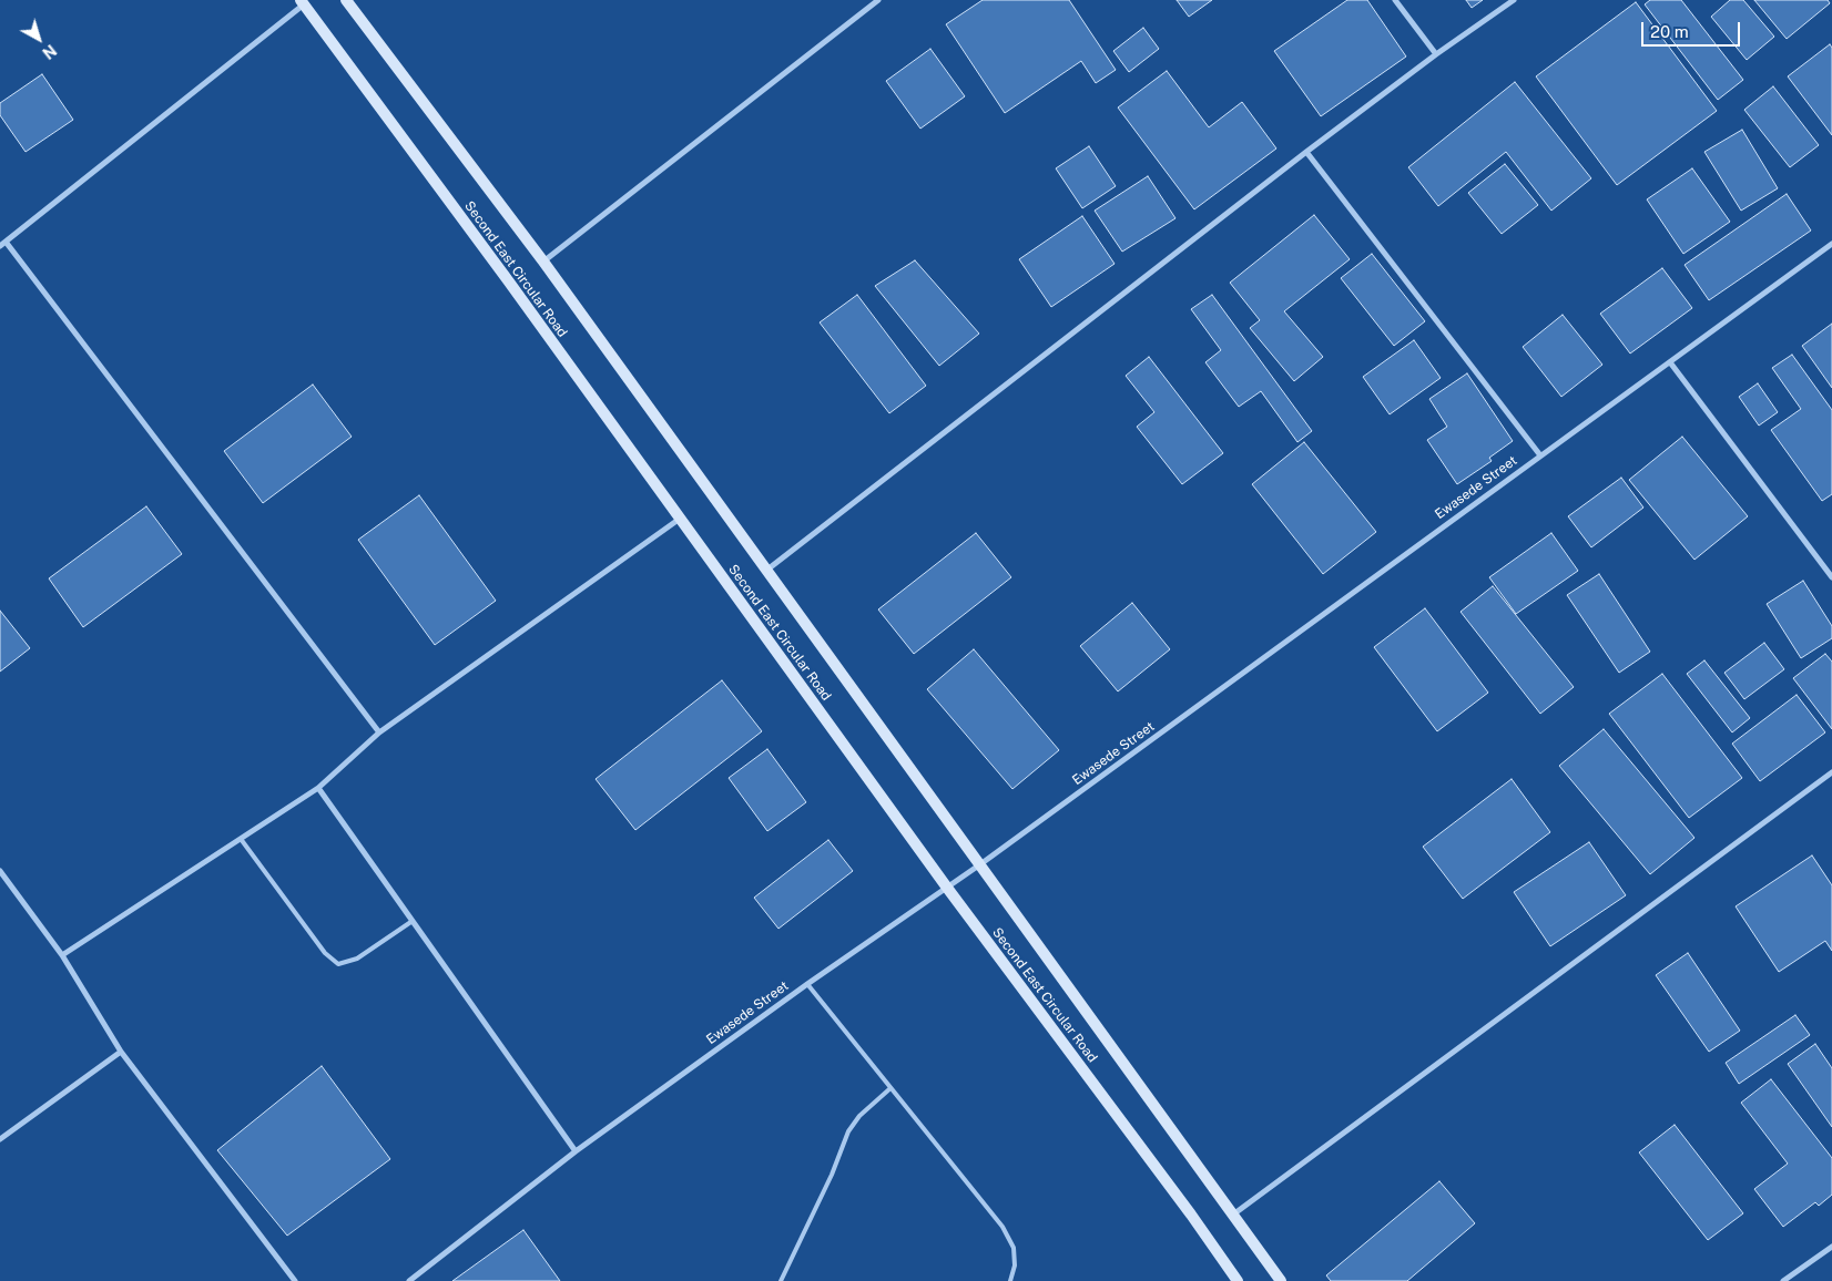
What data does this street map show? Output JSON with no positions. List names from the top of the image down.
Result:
{
  "streets": {
    "main road": ["Second East Circular Road"],
    "street": ["Ewasede Street"]
  },
  "crossings": [
    ["Second East Circular Road", "Ewasede Street"]
  ],
  "scale_bar": "20 m",
  "north": "bottom right"
}
